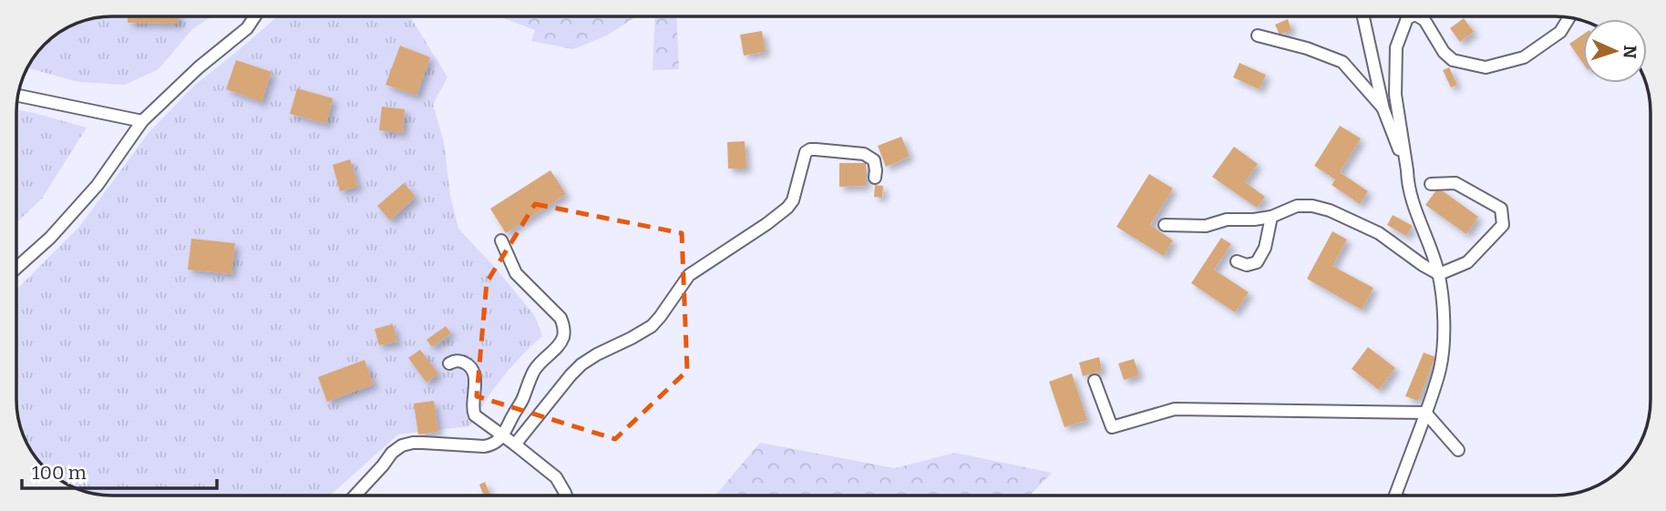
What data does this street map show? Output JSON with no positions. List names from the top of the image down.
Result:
{
  "scale_bar": "100 m",
  "north": "right"
}
